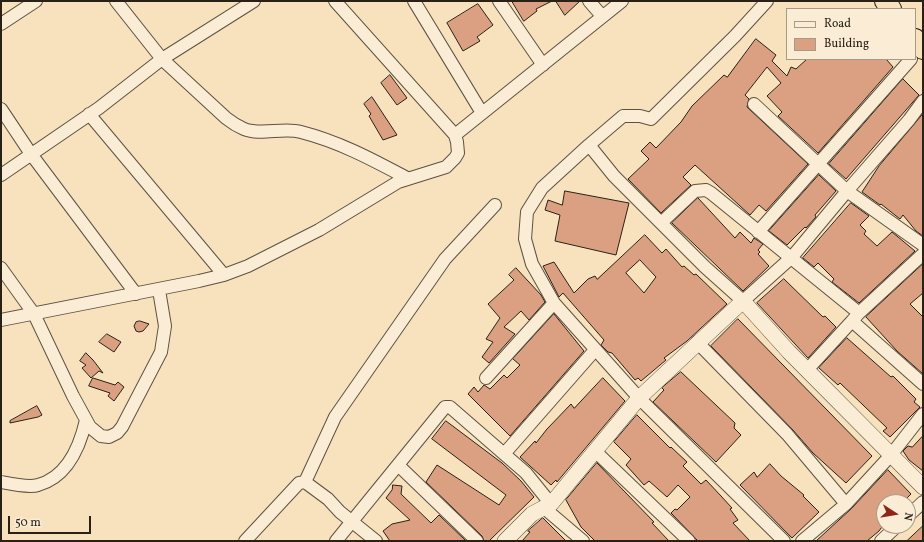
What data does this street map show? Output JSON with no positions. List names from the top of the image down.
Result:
{
  "legend": ["Road", "Building"],
  "scale_bar": "50 m",
  "north": "right"
}
